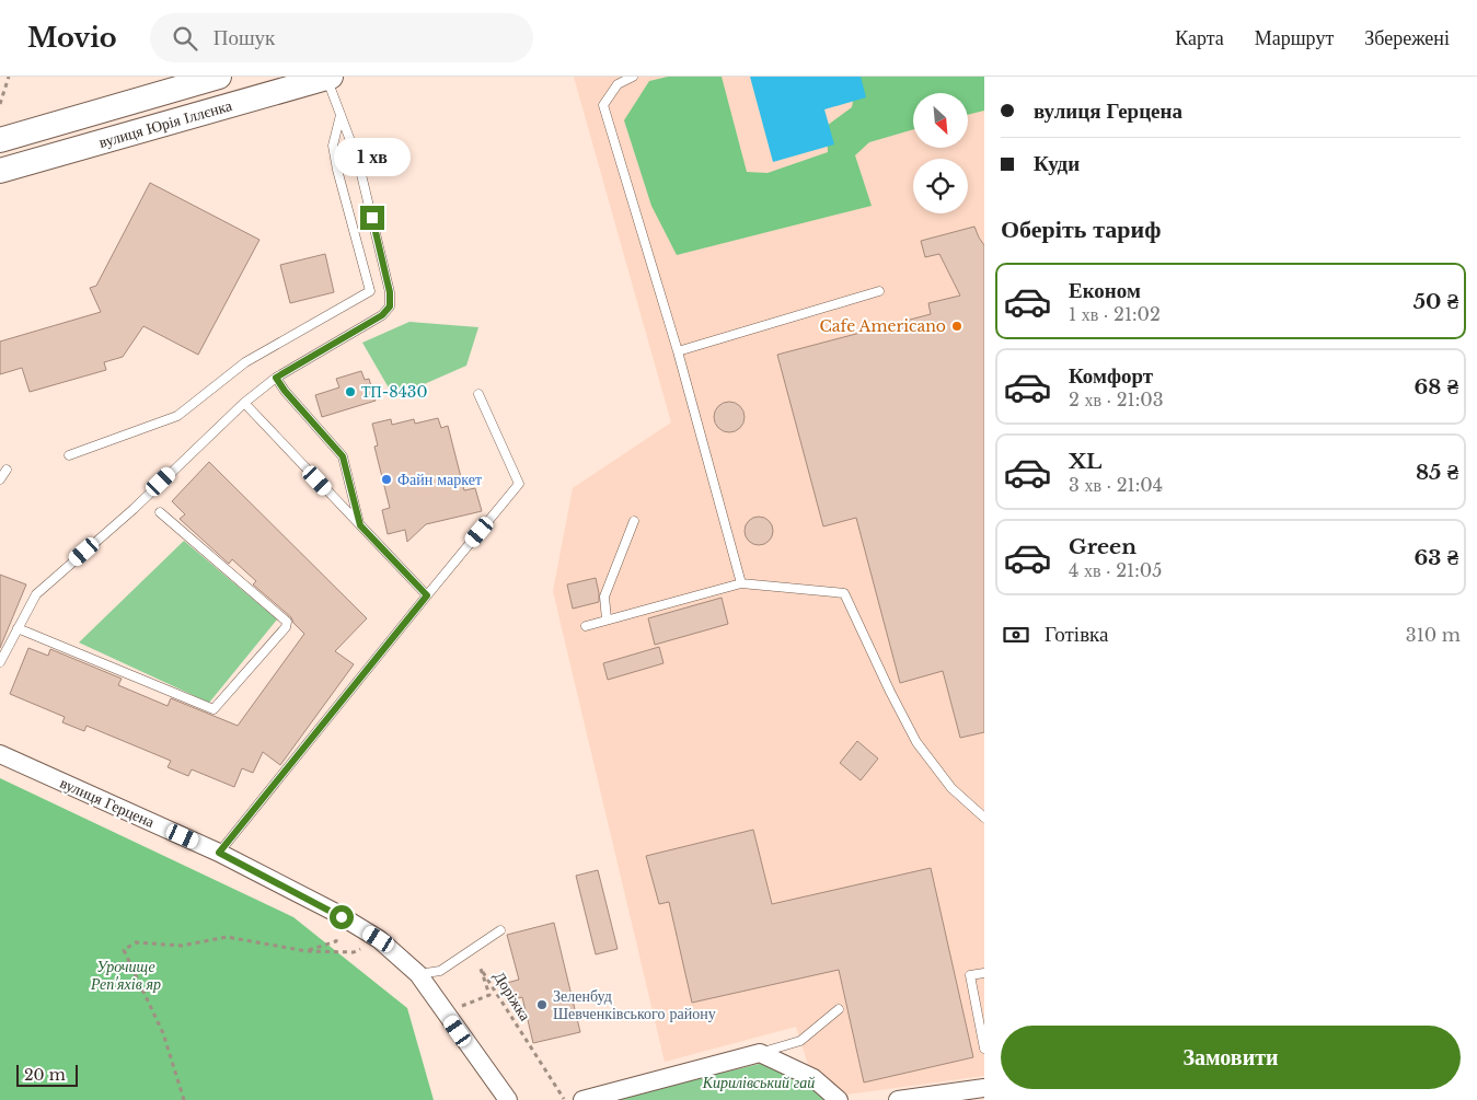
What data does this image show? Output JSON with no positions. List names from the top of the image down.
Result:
{
  "streets": {
    "main road": ["вулиця Юрія Іллєнка"],
    "street": ["вулиця Герцена"],
    "path": ["Доріжка"]
  },
  "crossings": [
    ["вулиця Герцена", "Доріжка"]
  ],
  "parks": ["Урочище Реп'яхів яр", "Кирилівський гай"],
  "places": [
    "Cafe Americano",
    "ТП-8430",
    "Файн маркет",
    "Зеленбуд Шевченківського району"
  ],
  "scale_bar": "20 m",
  "north": "bottom right",
  "page": {
    "header": "Movio",
    "search": "Пошук",
    "nav": ["Карта", "Маршрут", "Збережені"],
    "banner": ["вулиця Герцена", "Куди"],
    "bubble": "1 хв",
    "heading": "Оберіть тариф",
    "list": [
      {
        "name": "Економ",
        "note": "1 хв · 21:02",
        "value": "50 ₴"
      },
      {
        "name": "Комфорт",
        "note": "2 хв · 21:03",
        "value": "68 ₴"
      },
      {
        "name": "XL",
        "note": "3 хв · 21:04",
        "value": "85 ₴"
      },
      {
        "name": "Green",
        "note": "4 хв · 21:05",
        "value": "63 ₴"
      }
    ],
    "pay": ["Готівка", "310 m"],
    "buttons": "Замовити",
    "scale": "20 m"
  }
}
